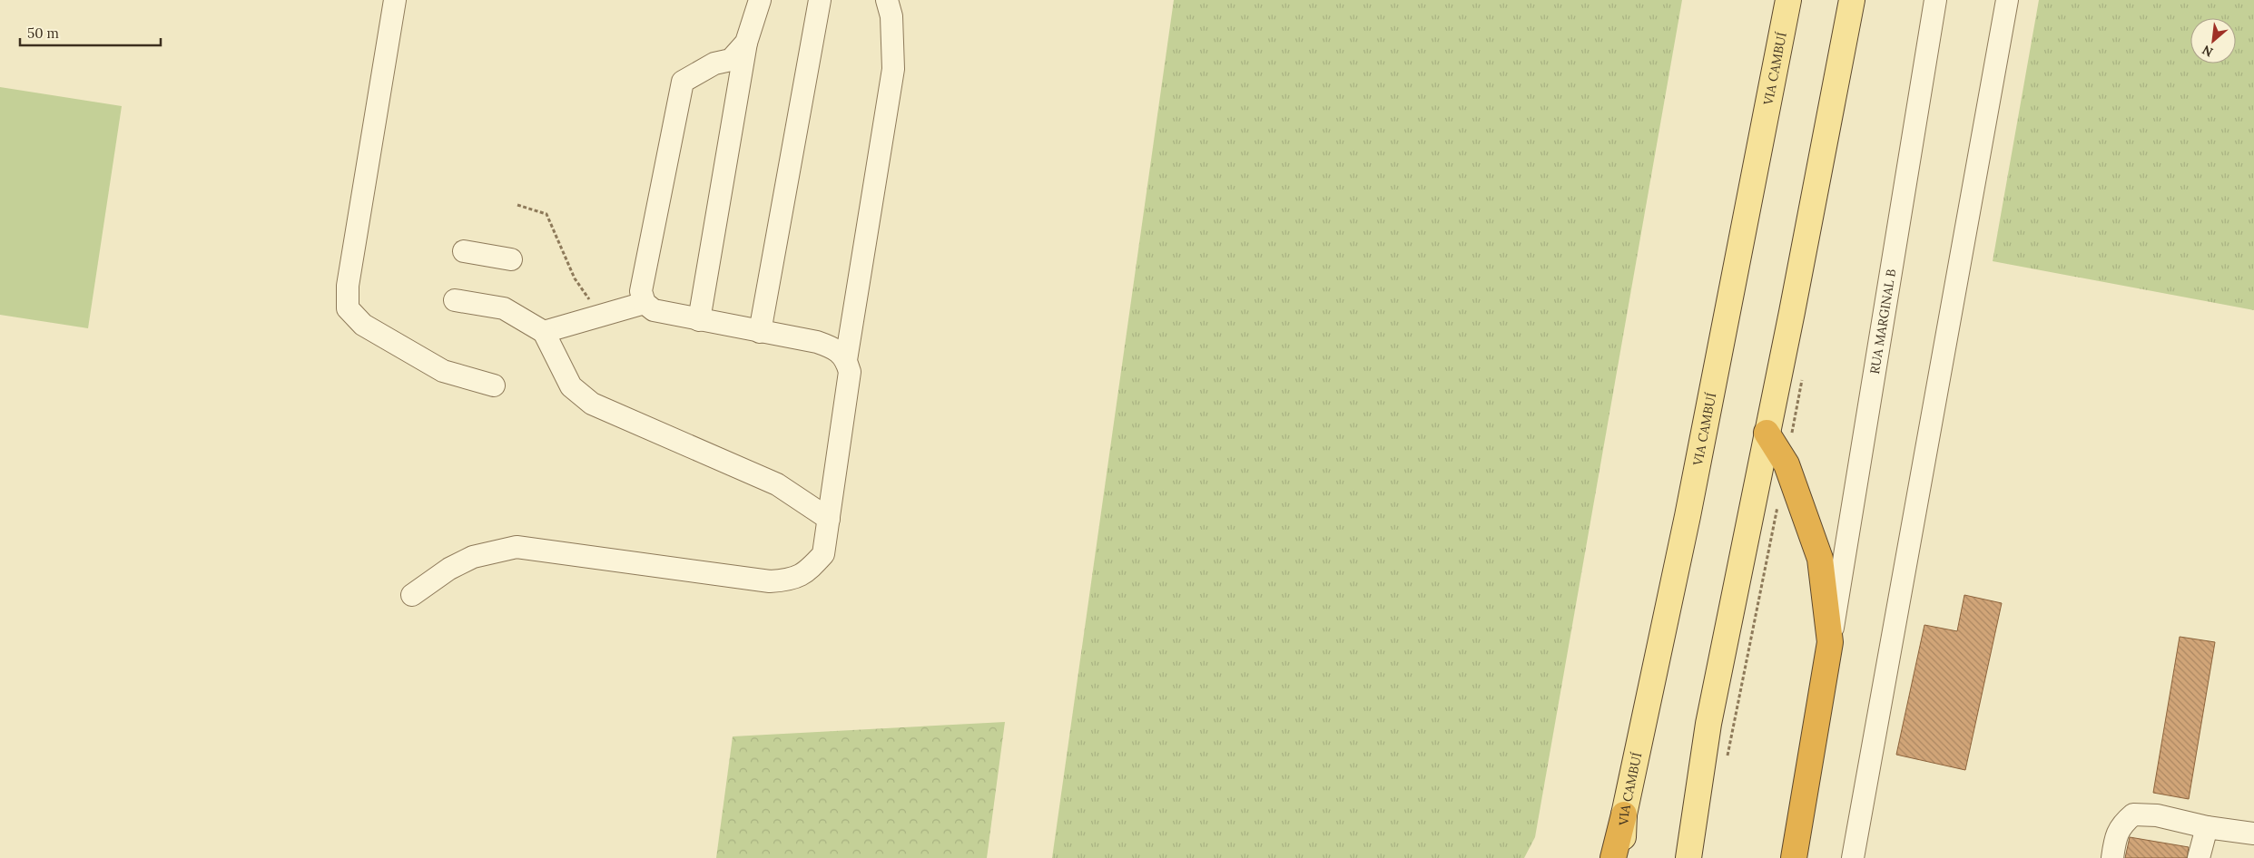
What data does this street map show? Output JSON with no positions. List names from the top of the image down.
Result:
{
  "streets": {
    "main road": ["VIA CAMBUÍ"],
    "lane": ["RUA MARGINAL B"]
  },
  "scale_bar": "50 m",
  "north": "bottom left"
}
